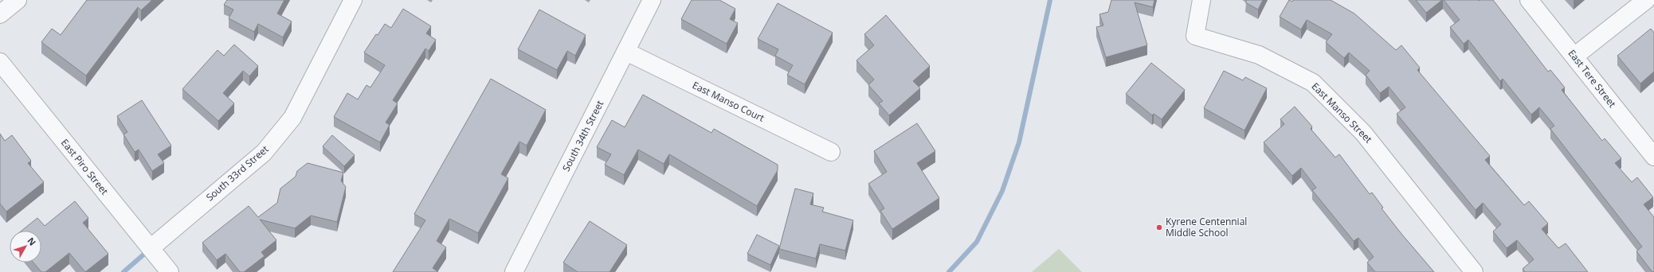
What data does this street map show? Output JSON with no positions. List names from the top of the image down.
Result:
{
  "streets": {
    "street": [
      "East Tere Street",
      "East Manso Court",
      "East Manso Street",
      "South 34th Street",
      "East Piro Street",
      "South 33rd Street"
    ]
  },
  "crossings": [
    ["East Manso Court", "South 34th Street"],
    ["East Piro Street", "South 33rd Street"]
  ],
  "places": ["Kyrene Centennial Middle School"],
  "north": "top right"
}
